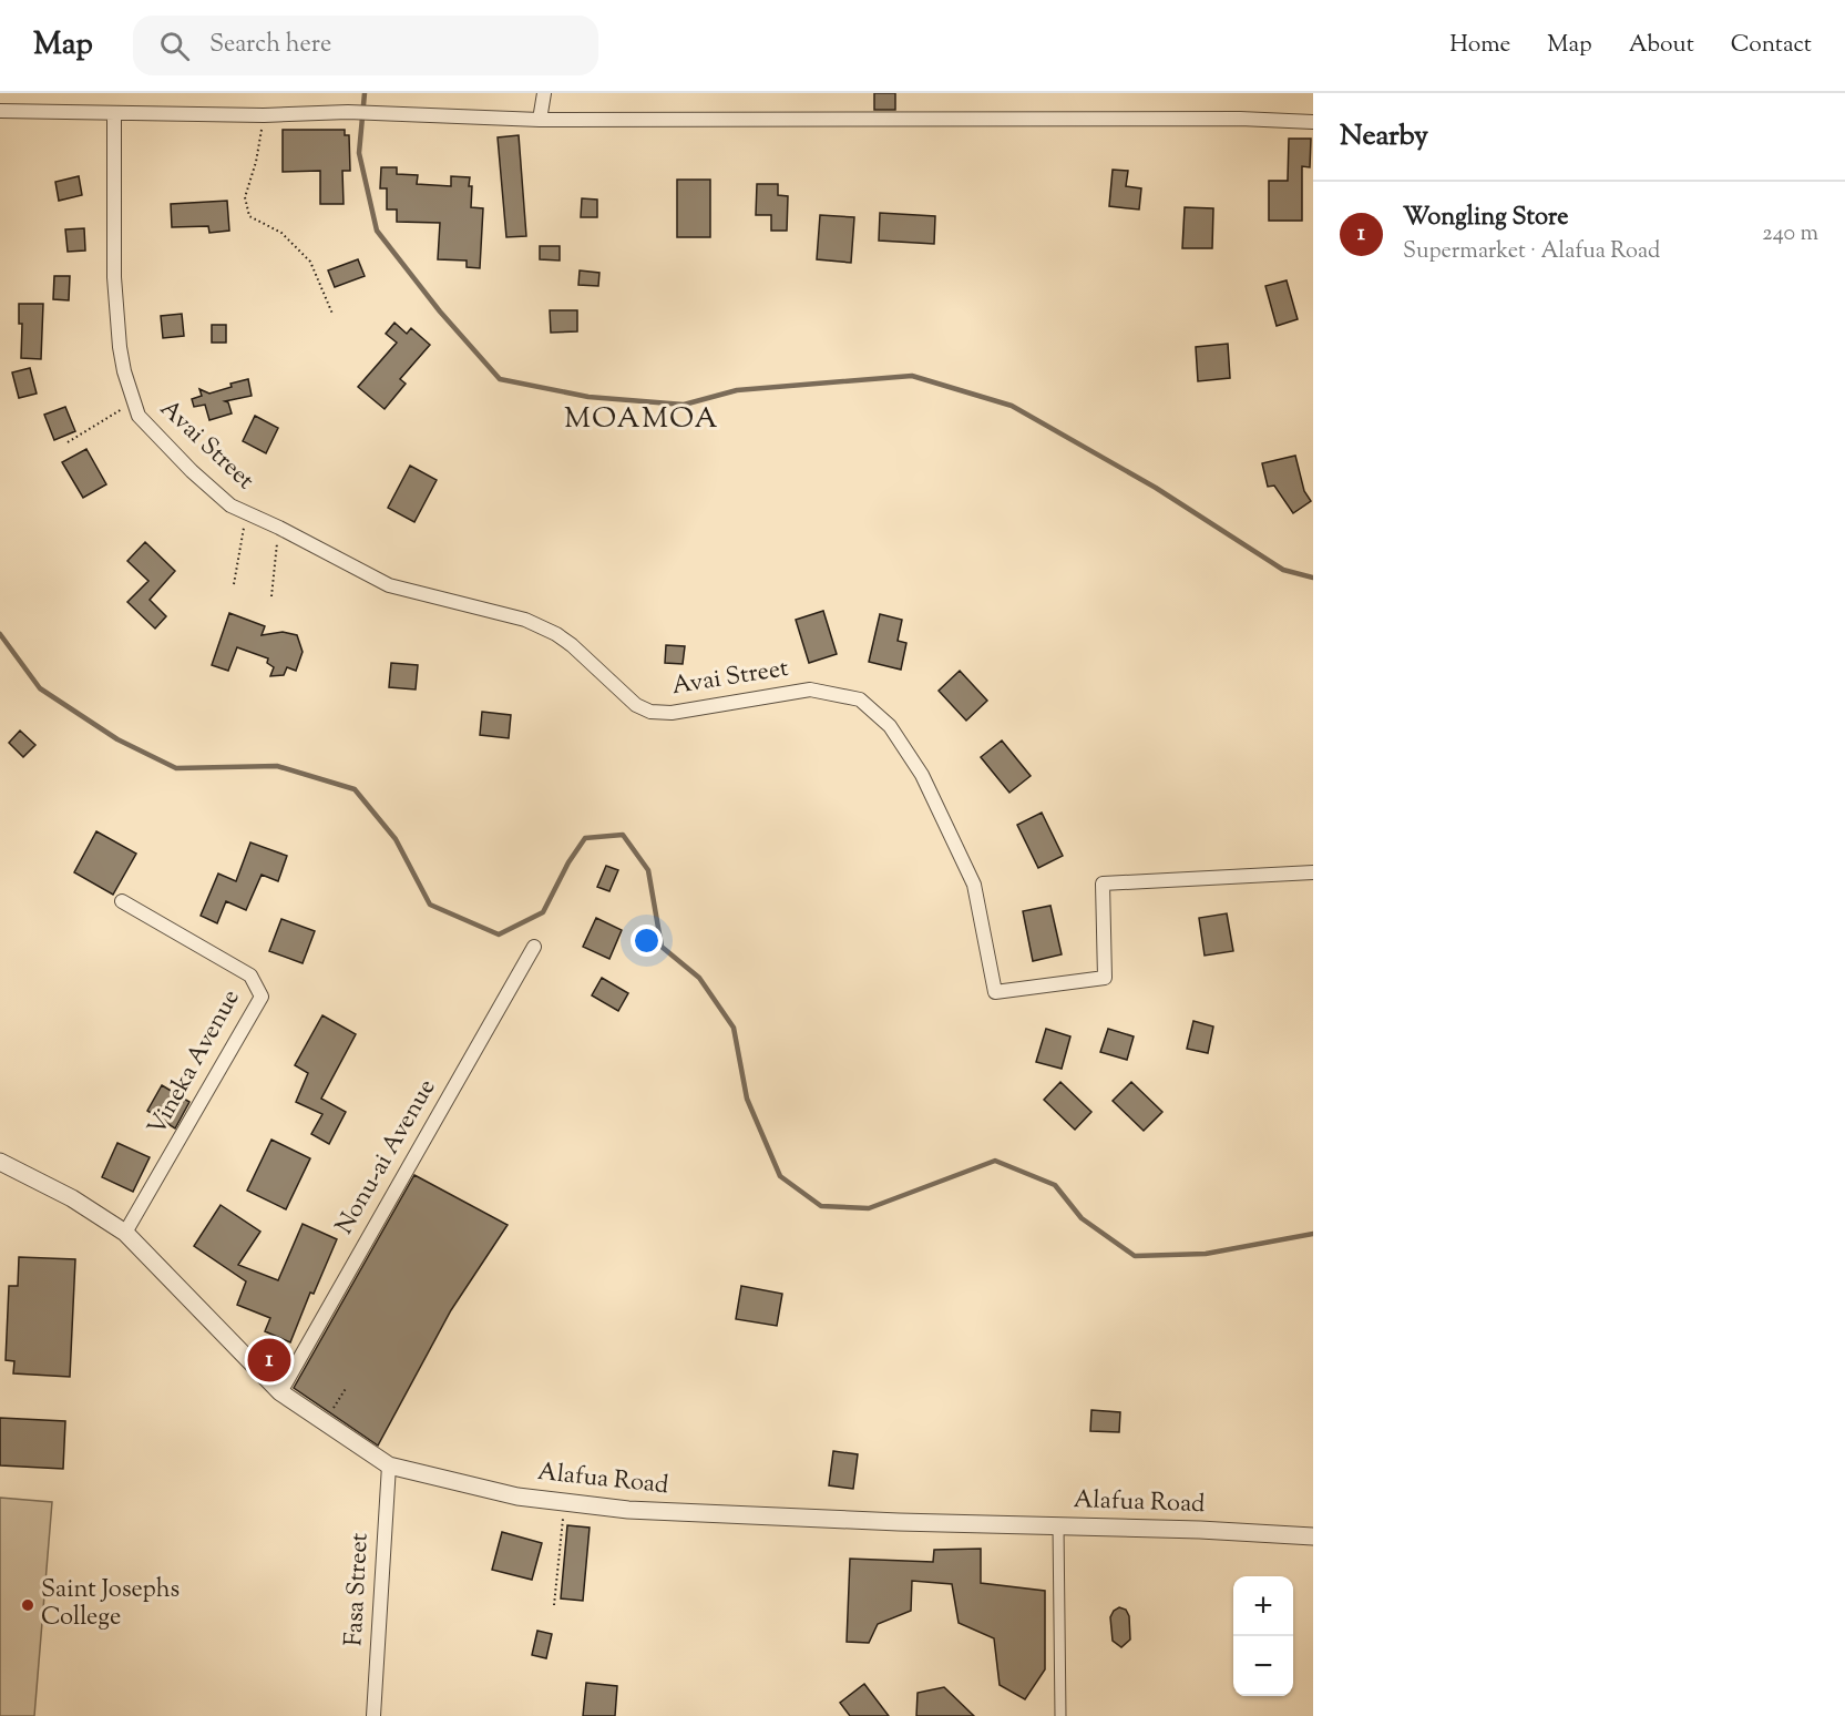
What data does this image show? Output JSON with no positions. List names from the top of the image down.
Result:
{
  "streets": {
    "street": [
      "Avai Street",
      "Vineka Avenue",
      "Nonu-ai Avenue",
      "Alafua Road",
      "Fasa Street"
    ]
  },
  "crossings": [
    ["Vineka Avenue", "Alafua Road"],
    ["Nonu-ai Avenue", "Alafua Road"],
    ["Alafua Road", "Fasa Street"]
  ],
  "districts": ["MOAMOA"],
  "places": ["Saint Josephs College"],
  "page": {
    "header": "Map",
    "search": "Search here",
    "nav": [
      "Home",
      "Map",
      "About",
      "Contact"
    ],
    "heading": "Nearby",
    "list": [
      {
        "mark": "1",
        "name": "Wongling Store",
        "note": "Supermarket · Alafua Road",
        "value": "240 m"
      }
    ],
    "pins": "1",
    "map_buttons": ["+", "−"]
  }
}
